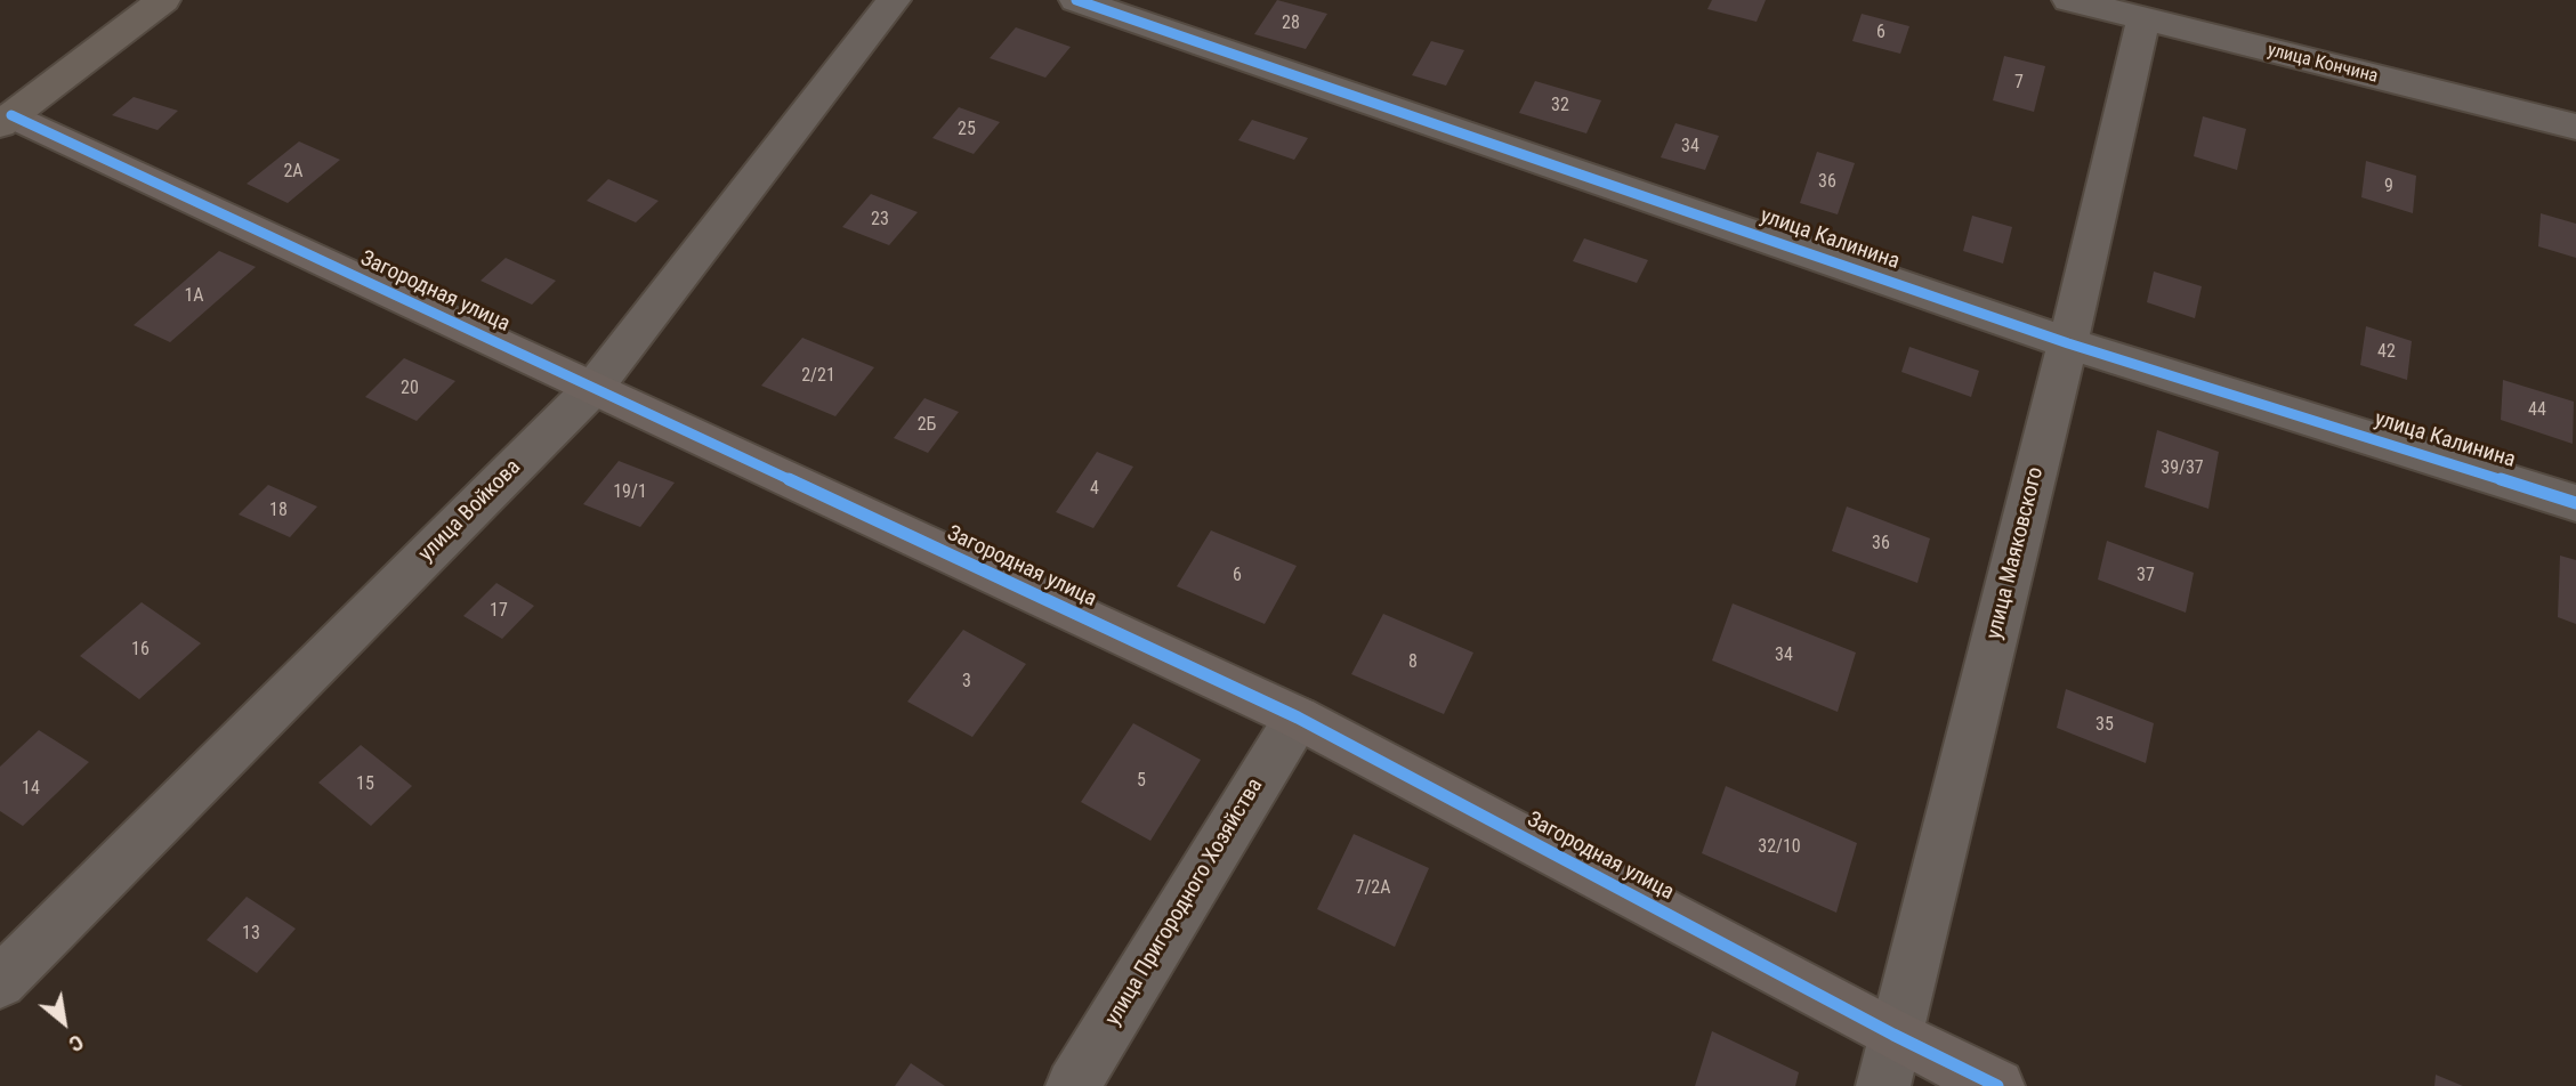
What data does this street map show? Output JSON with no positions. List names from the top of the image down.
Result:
{
  "streets": {
    "street": [
      "улица Кончина",
      "улица Калинина",
      "Загородная улица",
      "улица Войкова",
      "улица Маяковского",
      "улица Пригородного Хозяйства"
    ]
  },
  "crossings": [
    ["улица Кончина", "улица Маяковского"],
    ["улица Калинина", "улица Маяковского"],
    ["Загородная улица", "улица Войкова"],
    ["Загородная улица", "улица Маяковского"],
    ["Загородная улица", "улица Пригородного Хозяйства"]
  ],
  "house_numbers": [
    "28",
    "6",
    "7",
    "32",
    "25",
    "34",
    "2А",
    "36",
    "9",
    "23",
    "1А",
    "42",
    "2/21",
    "20",
    "44",
    "2Б",
    "39/37",
    "4",
    "19/1",
    "18",
    "36",
    "6",
    "37",
    "17",
    "16",
    "34",
    "8",
    "3",
    "35",
    "5",
    "15",
    "14",
    "32/10",
    "7/2А",
    "13"
  ],
  "north": "bottom right"
}
